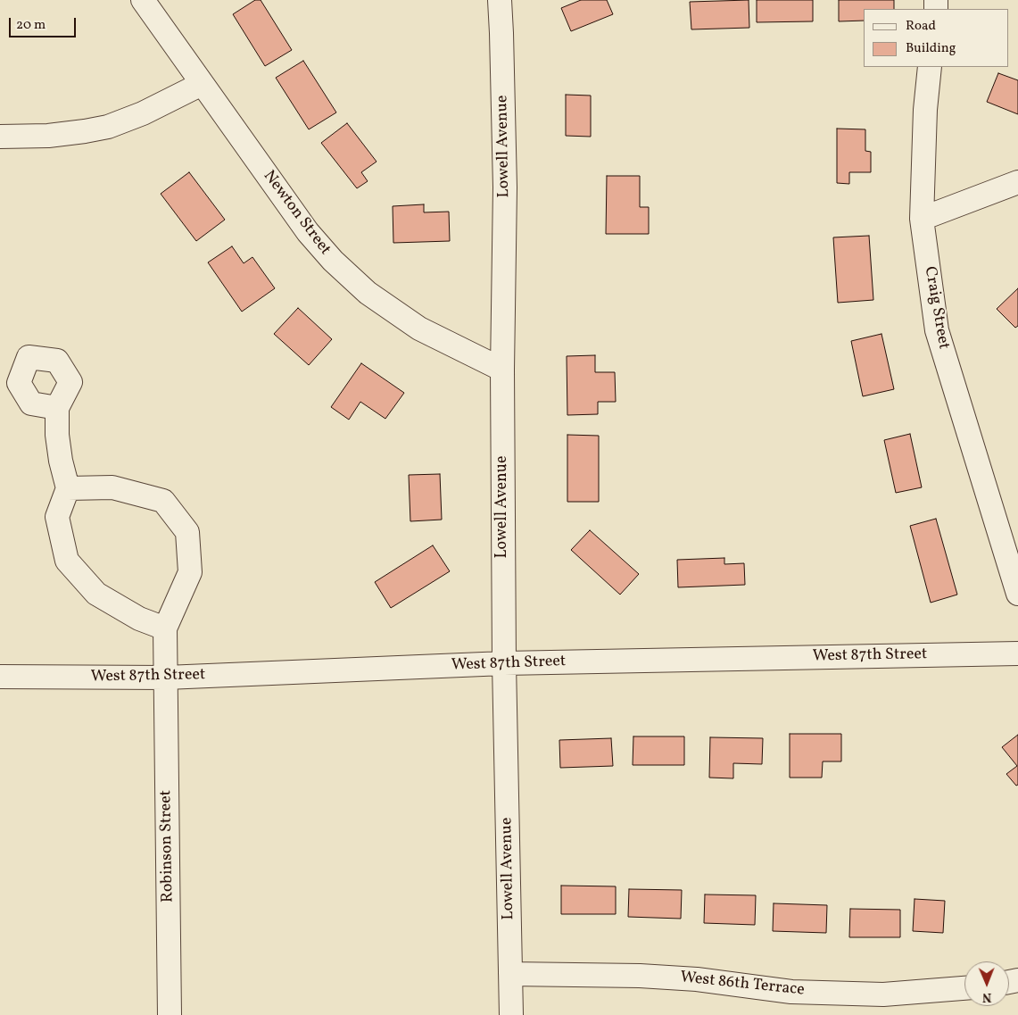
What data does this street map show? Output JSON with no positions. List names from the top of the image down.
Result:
{
  "streets": {
    "street": [
      "Lowell Avenue",
      "Newton Street",
      "Craig Street",
      "West 87th Street",
      "Robinson Street",
      "West 86th Terrace"
    ]
  },
  "crossings": [
    ["Lowell Avenue", "Newton Street"],
    ["Lowell Avenue", "West 87th Street"],
    ["Lowell Avenue", "West 86th Terrace"],
    ["West 87th Street", "Robinson Street"]
  ],
  "legend": ["Road", "Building"],
  "scale_bar": "20 m",
  "north": "bottom"
}
